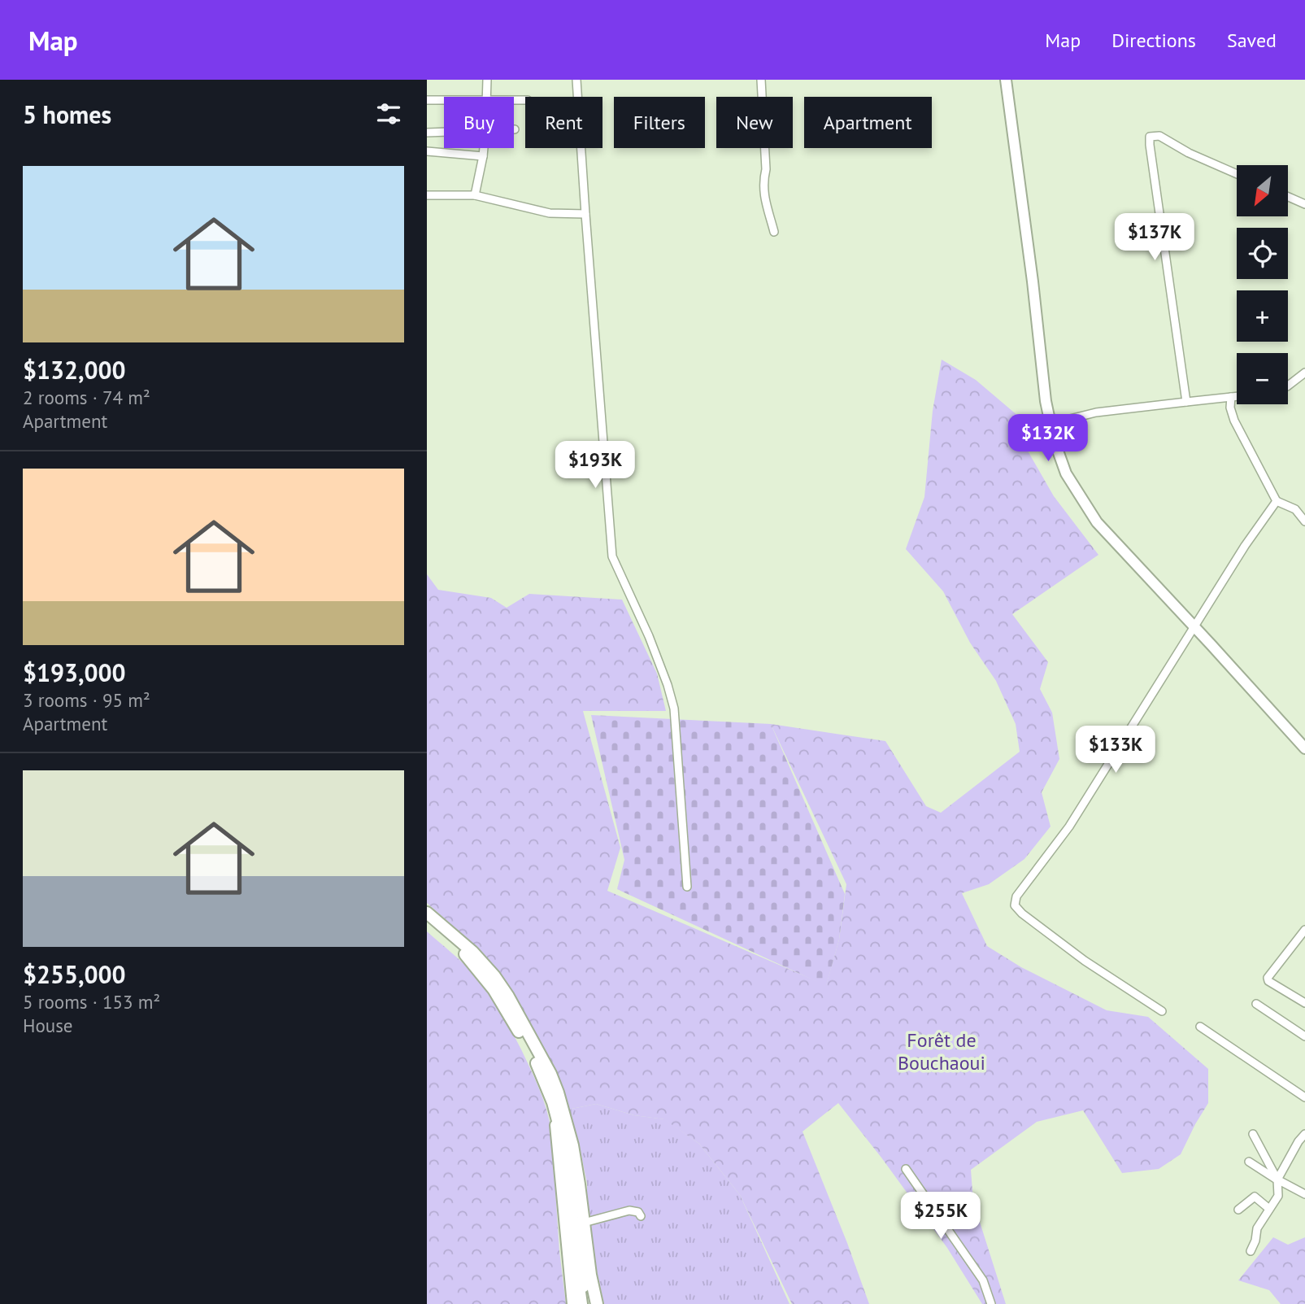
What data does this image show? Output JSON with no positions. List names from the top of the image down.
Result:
{
  "parks": ["Forêt de Bouchaoui"],
  "north": "bottom left",
  "page": {
    "header": "Map",
    "nav": ["Map", "Directions", "Saved"],
    "heading": "5 homes",
    "chip": [
      "Buy",
      "Rent",
      "Filters",
      "New",
      "Apartment"
    ],
    "list": [
      {
        "name": "$132,000",
        "note": "2 rooms · 74 m² · Apartment"
      },
      {
        "name": "$193,000",
        "note": "3 rooms · 95 m² · Apartment"
      },
      {
        "name": "$255,000",
        "note": "5 rooms · 153 m² · House"
      }
    ],
    "map_buttons": ["+", "−"],
    "price": [
      "$137K",
      "$132K",
      "$193K",
      "$133K",
      "$255K"
    ]
  }
}
